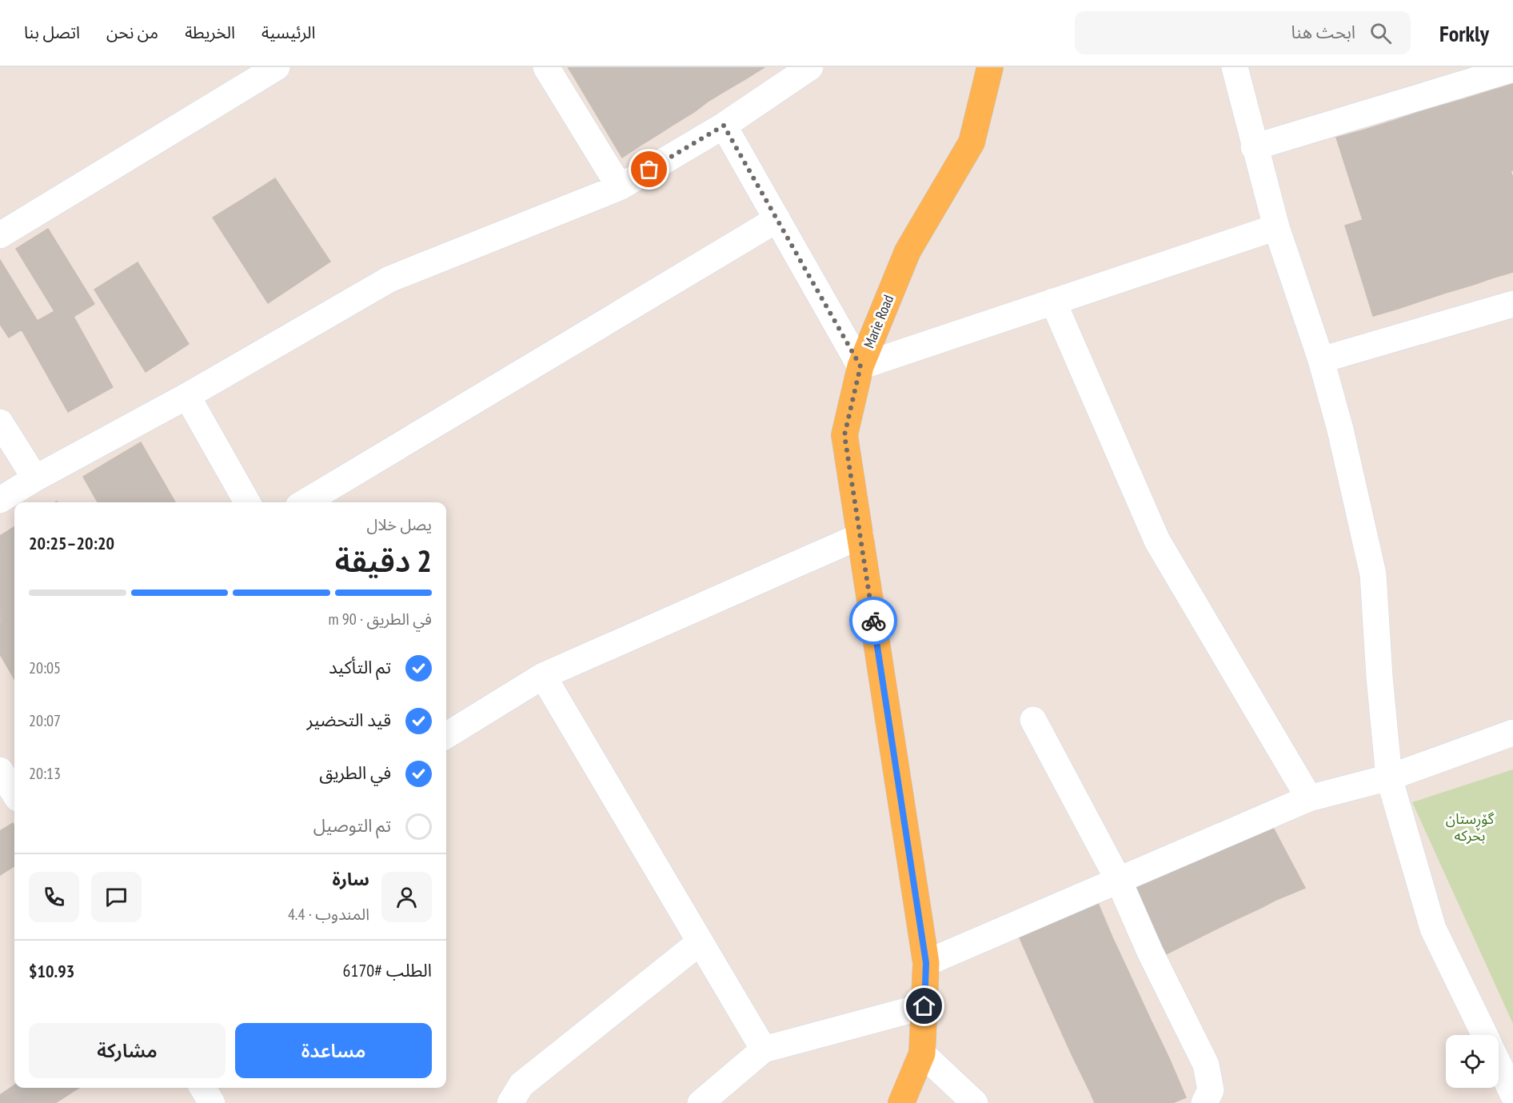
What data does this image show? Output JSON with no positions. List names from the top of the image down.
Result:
{
  "streets": {
    "main road": ["Marie Road"]
  },
  "parks": ["گۆڕستان بحركه‌"],
  "page": {
    "header": "Forkly",
    "search": "ابحث هنا",
    "nav": [
      "الرئيسية",
      "الخريطة",
      "من نحن",
      "اتصل بنا"
    ],
    "heading": ["2 دقيقة", "يصل خلال", "20:20–20:25"],
    "panel": [
      "سارة",
      "المندوب · 4.4",
      "الطلب #6170",
      "$10.93"
    ],
    "bar": "في الطريق · 90 m",
    "list": [
      ["تم التأكيد", "20:05"],
      ["قيد التحضير", "20:07"],
      ["في الطريق", "20:13"],
      "تم التوصيل"
    ],
    "buttons": ["مساعدة", "مشاركة"]
  }
}
